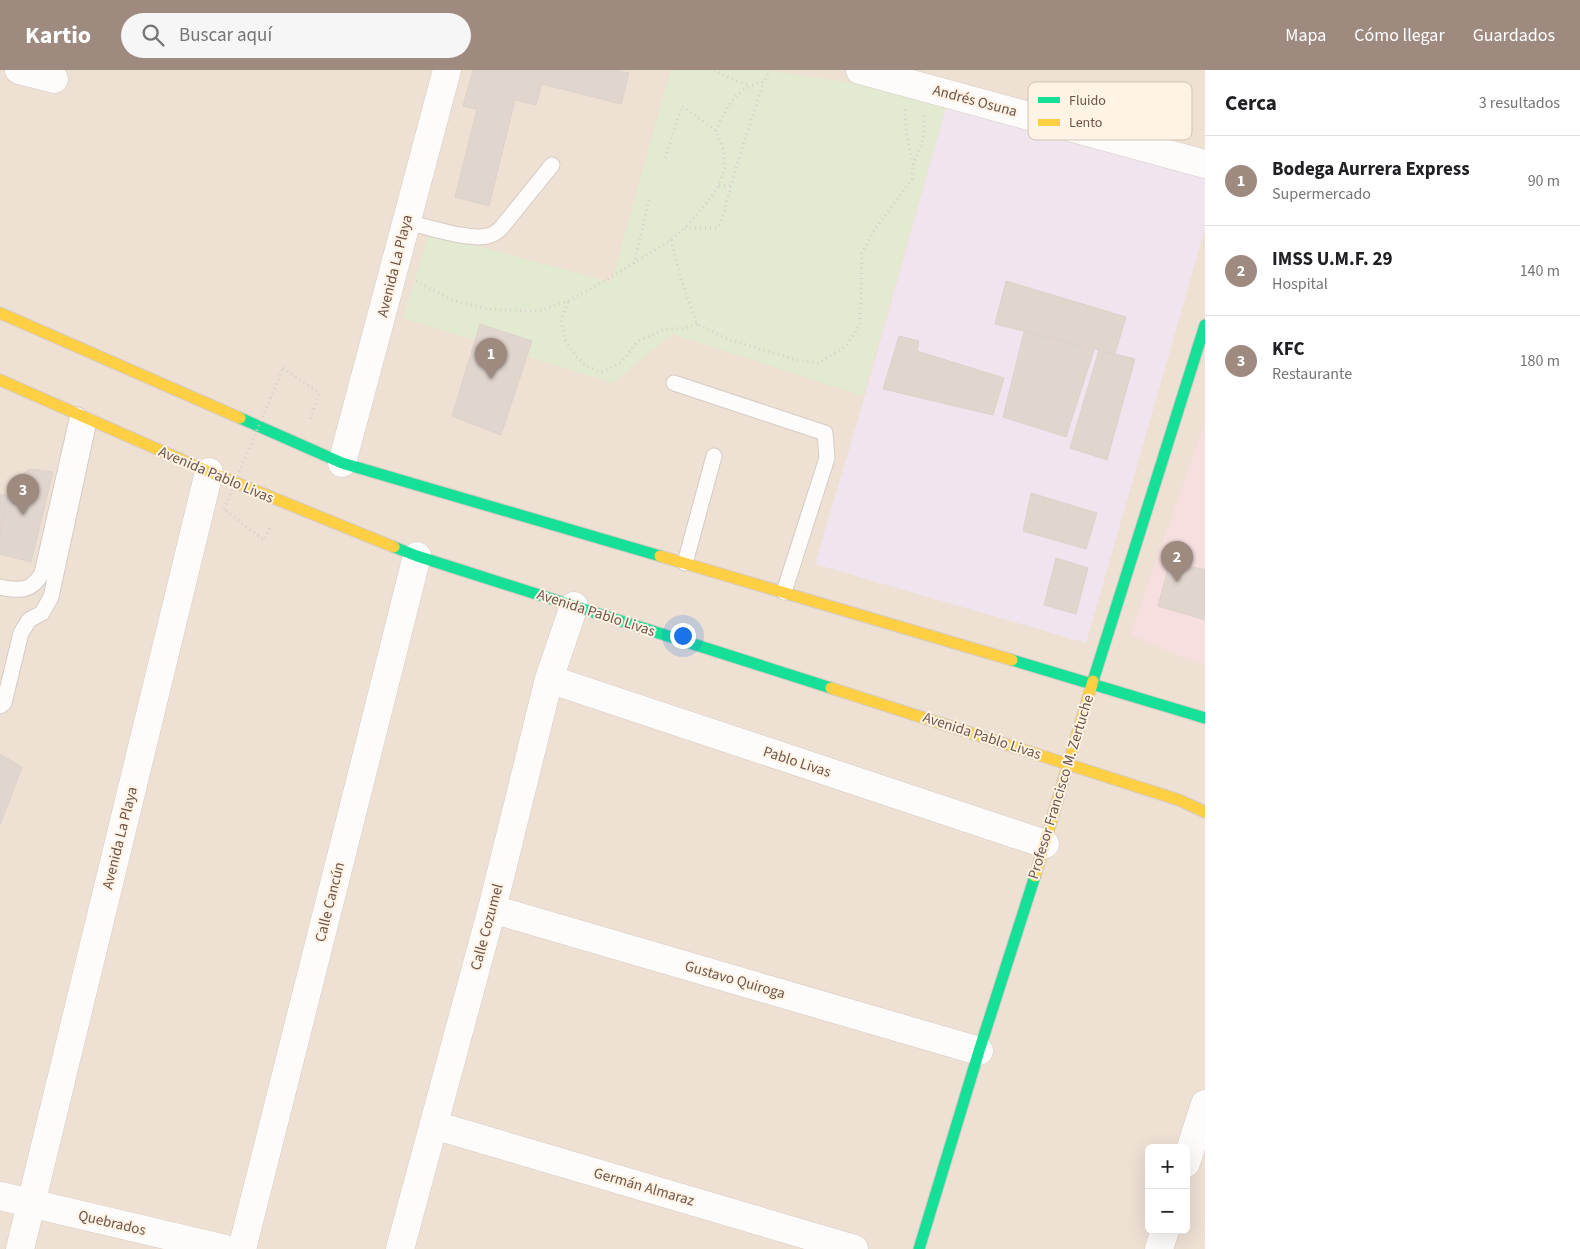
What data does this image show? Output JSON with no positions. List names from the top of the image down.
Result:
{
  "streets": {
    "main road": ["Avenida Pablo Livas", "Profesor Francisco M. Zertuche"],
    "street": [
      "Andrés Osuna",
      "Avenida La Playa",
      "Pablo Livas",
      "Calle Cancún",
      "Calle Cozumel",
      "Gustavo Quiroga",
      "Germán Almaraz",
      "Quebrados"
    ]
  },
  "crossings": [
    ["Avenida La Playa", "Avenida Pablo Livas"],
    ["Avenida La Playa", "Quebrados"],
    ["Avenida Pablo Livas", "Profesor Francisco M. Zertuche"],
    ["Avenida Pablo Livas", "Calle Cancún"],
    ["Avenida Pablo Livas", "Calle Cozumel"],
    ["Pablo Livas", "Profesor Francisco M. Zertuche"],
    ["Pablo Livas", "Calle Cozumel"],
    ["Profesor Francisco M. Zertuche", "Gustavo Quiroga"],
    ["Calle Cozumel", "Gustavo Quiroga"],
    ["Calle Cozumel", "Germán Almaraz"]
  ],
  "legend": ["Fluido", "Lento"],
  "page": {
    "header": "Kartio",
    "search": "Buscar aquí",
    "nav": ["Mapa", "Cómo llegar", "Guardados"],
    "heading": ["Cerca", "3 resultados"],
    "list": [
      {
        "mark": "1",
        "name": "Bodega Aurrera Express",
        "note": "Supermercado",
        "value": "90 m"
      },
      {
        "mark": "2",
        "name": "IMSS U.M.F. 29",
        "note": "Hospital",
        "value": "140 m"
      },
      {
        "mark": "3",
        "name": "KFC",
        "note": "Restaurante",
        "value": "180 m"
      }
    ],
    "pins": ["1", "3", "2"],
    "map_buttons": ["+", "−"]
  }
}
